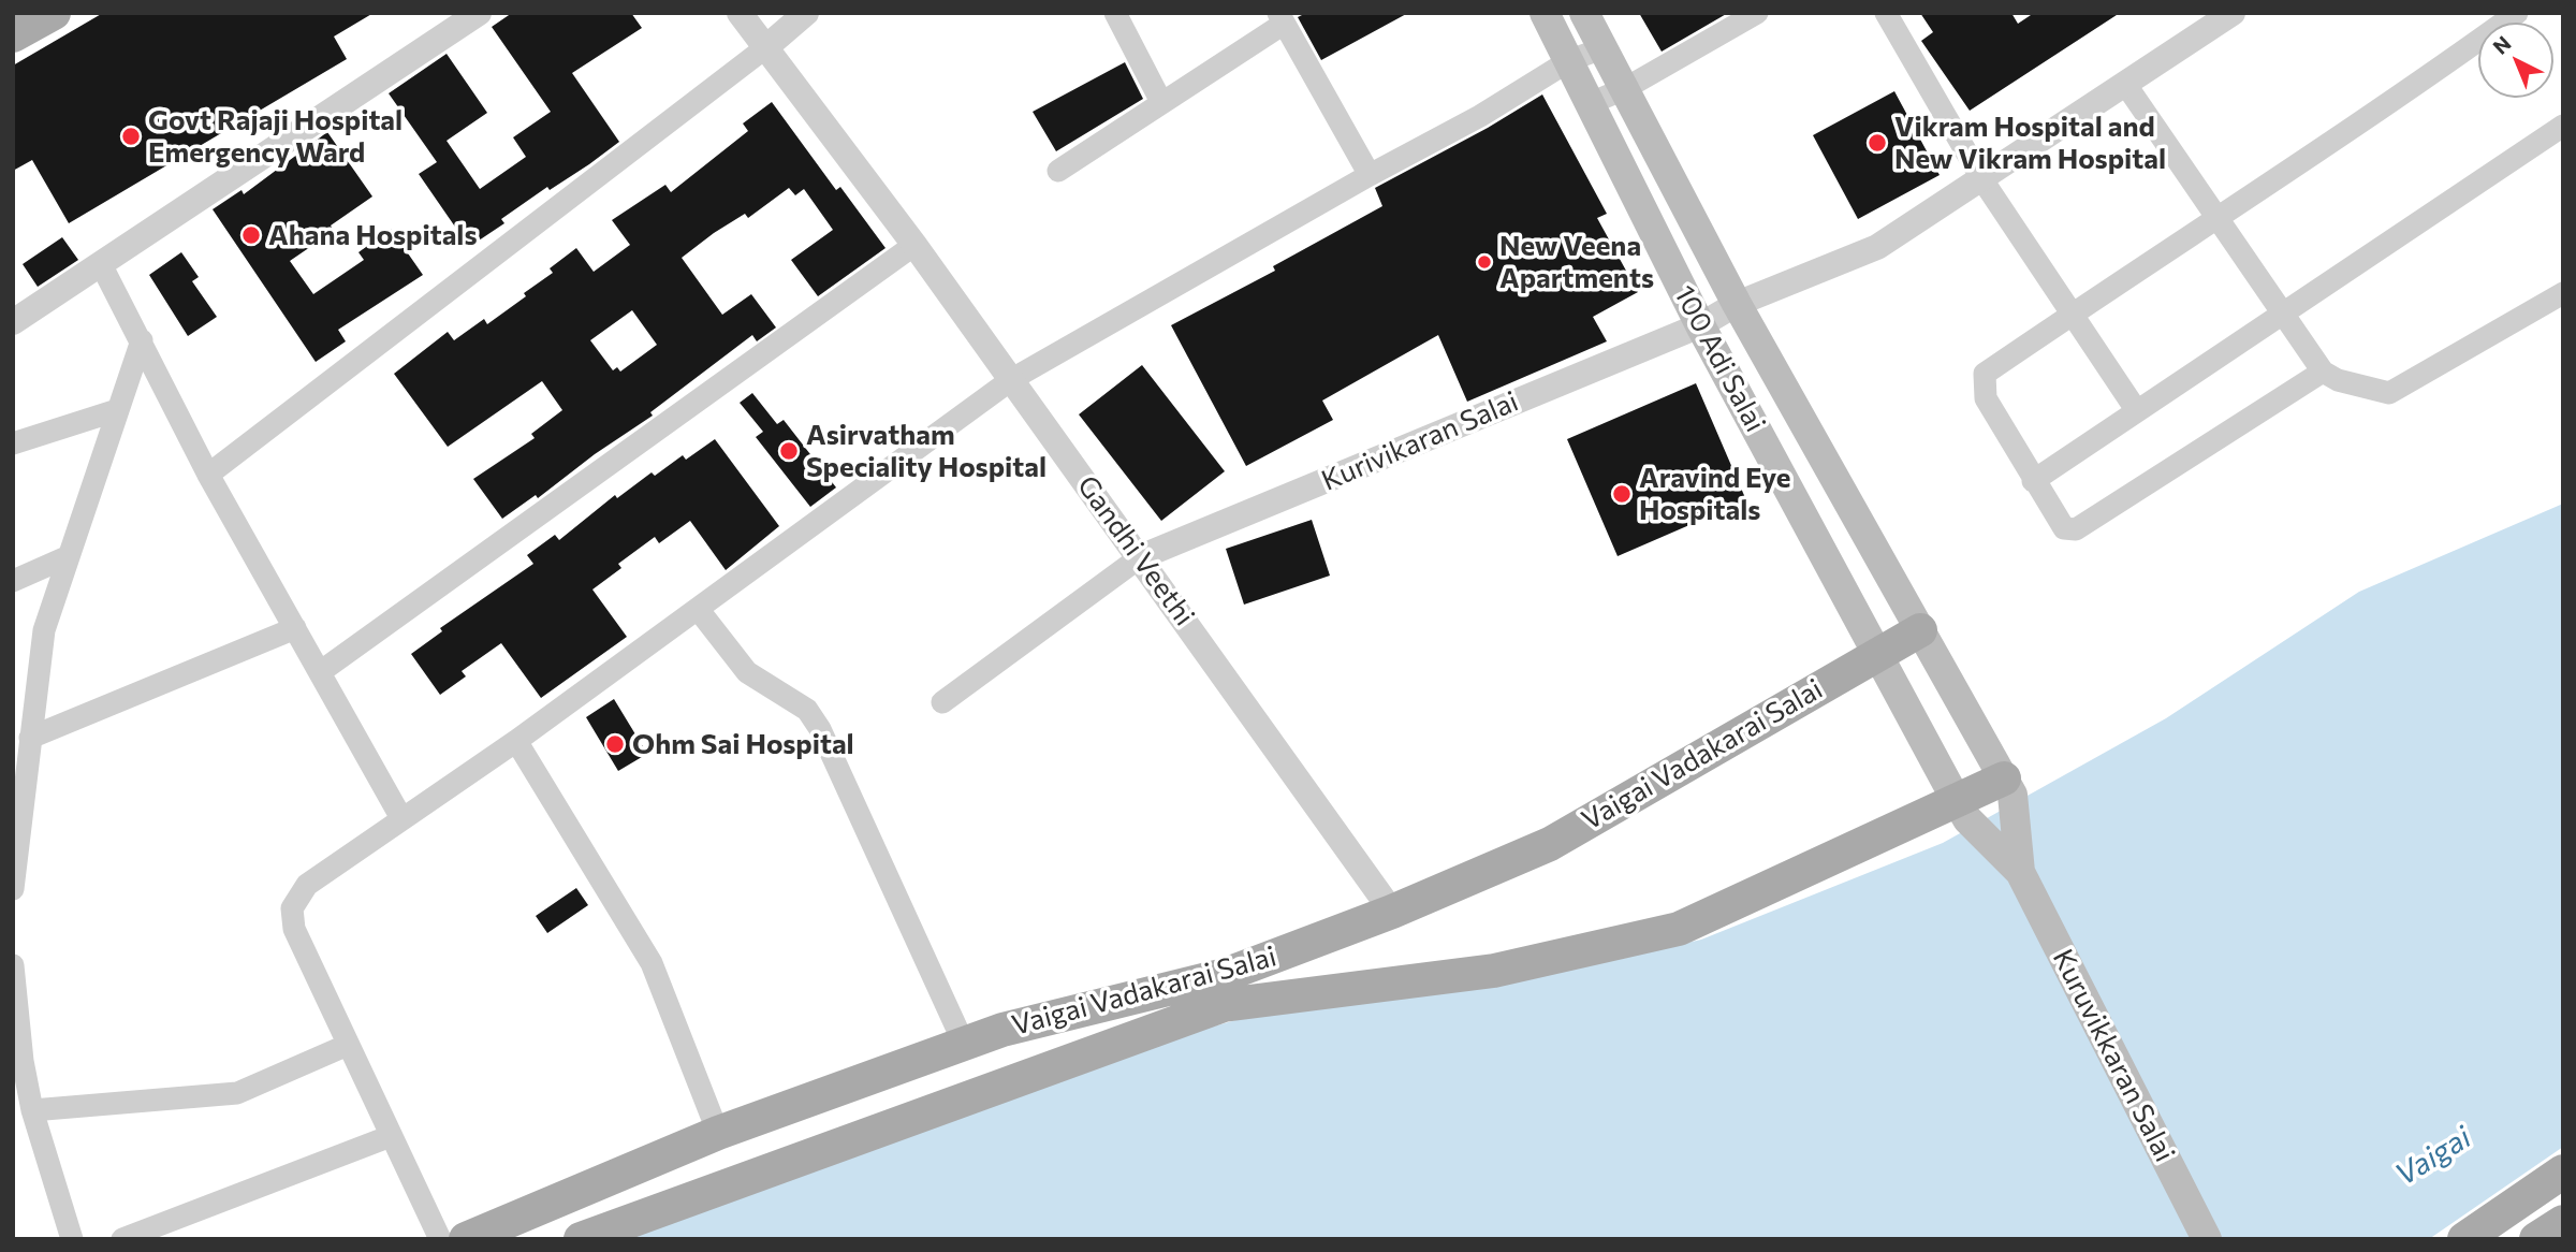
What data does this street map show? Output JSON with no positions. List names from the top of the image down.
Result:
{
  "streets": {
    "main road": ["100 Adi Salai", "Vaigai Vadakarai Salai", "Kuruvikkaran Salai"],
    "street": ["Kurivikaran Salai", "Gandhi Veethi"]
  },
  "crossings": [
    ["100 Adi Salai", "Kurivikaran Salai"],
    ["100 Adi Salai", "Vaigai Vadakarai Salai"],
    ["100 Adi Salai", "Kuruvikkaran Salai"],
    ["Kurivikaran Salai", "Gandhi Veethi"],
    ["Gandhi Veethi", "Vaigai Vadakarai Salai"],
    ["Vaigai Vadakarai Salai", "Kuruvikkaran Salai"]
  ],
  "water": ["Vaigai"],
  "places": [
    "Govt Rajaji Hospital Emergency Ward",
    "Vikram Hospital and New Vikram Hospital",
    "Ahana Hospitals",
    "New Veena Apartments",
    "Asirvatham Speciality Hospital",
    "Aravind Eye Hospitals",
    "Ohm Sai Hospital"
  ],
  "north": "top left"
}
